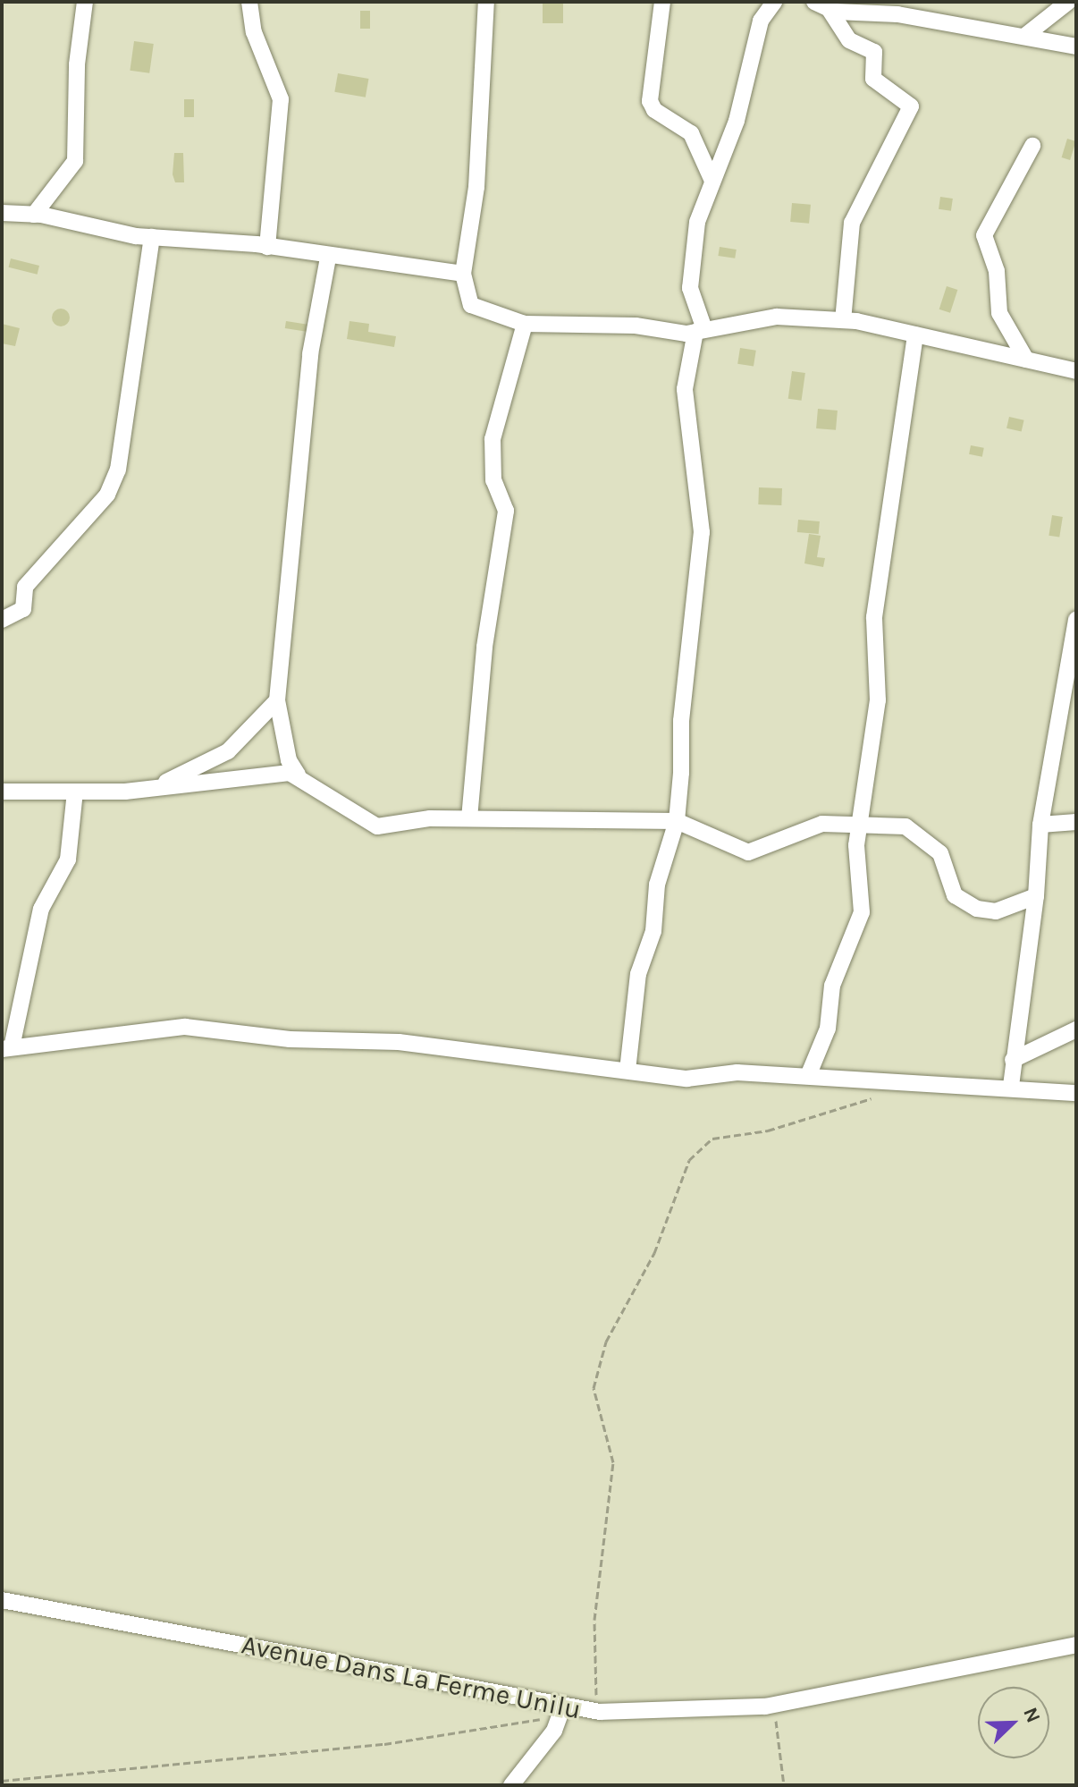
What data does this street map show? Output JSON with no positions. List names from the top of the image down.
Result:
{
  "streets": {
    "street": ["Avenue Dans La Ferme Unilu"]
  },
  "north": "top right"
}
